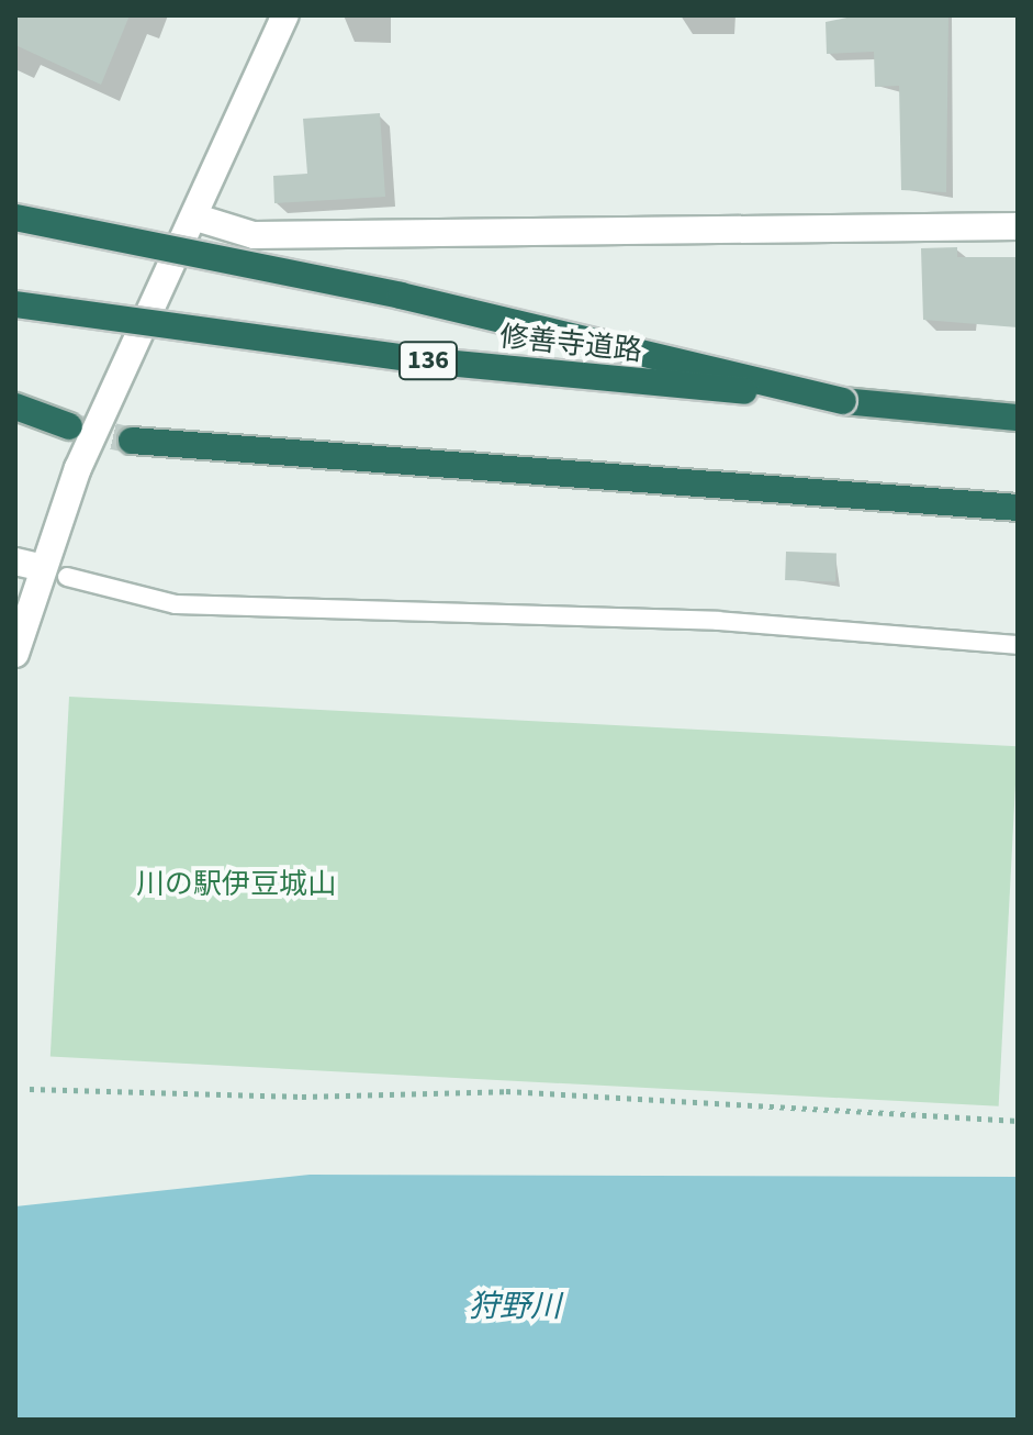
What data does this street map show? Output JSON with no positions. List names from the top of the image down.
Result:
{
  "streets": {
    "highway": ["修善寺道路", "136"]
  },
  "water": ["狩野川"],
  "parks": ["川の駅伊豆城山"]
}
